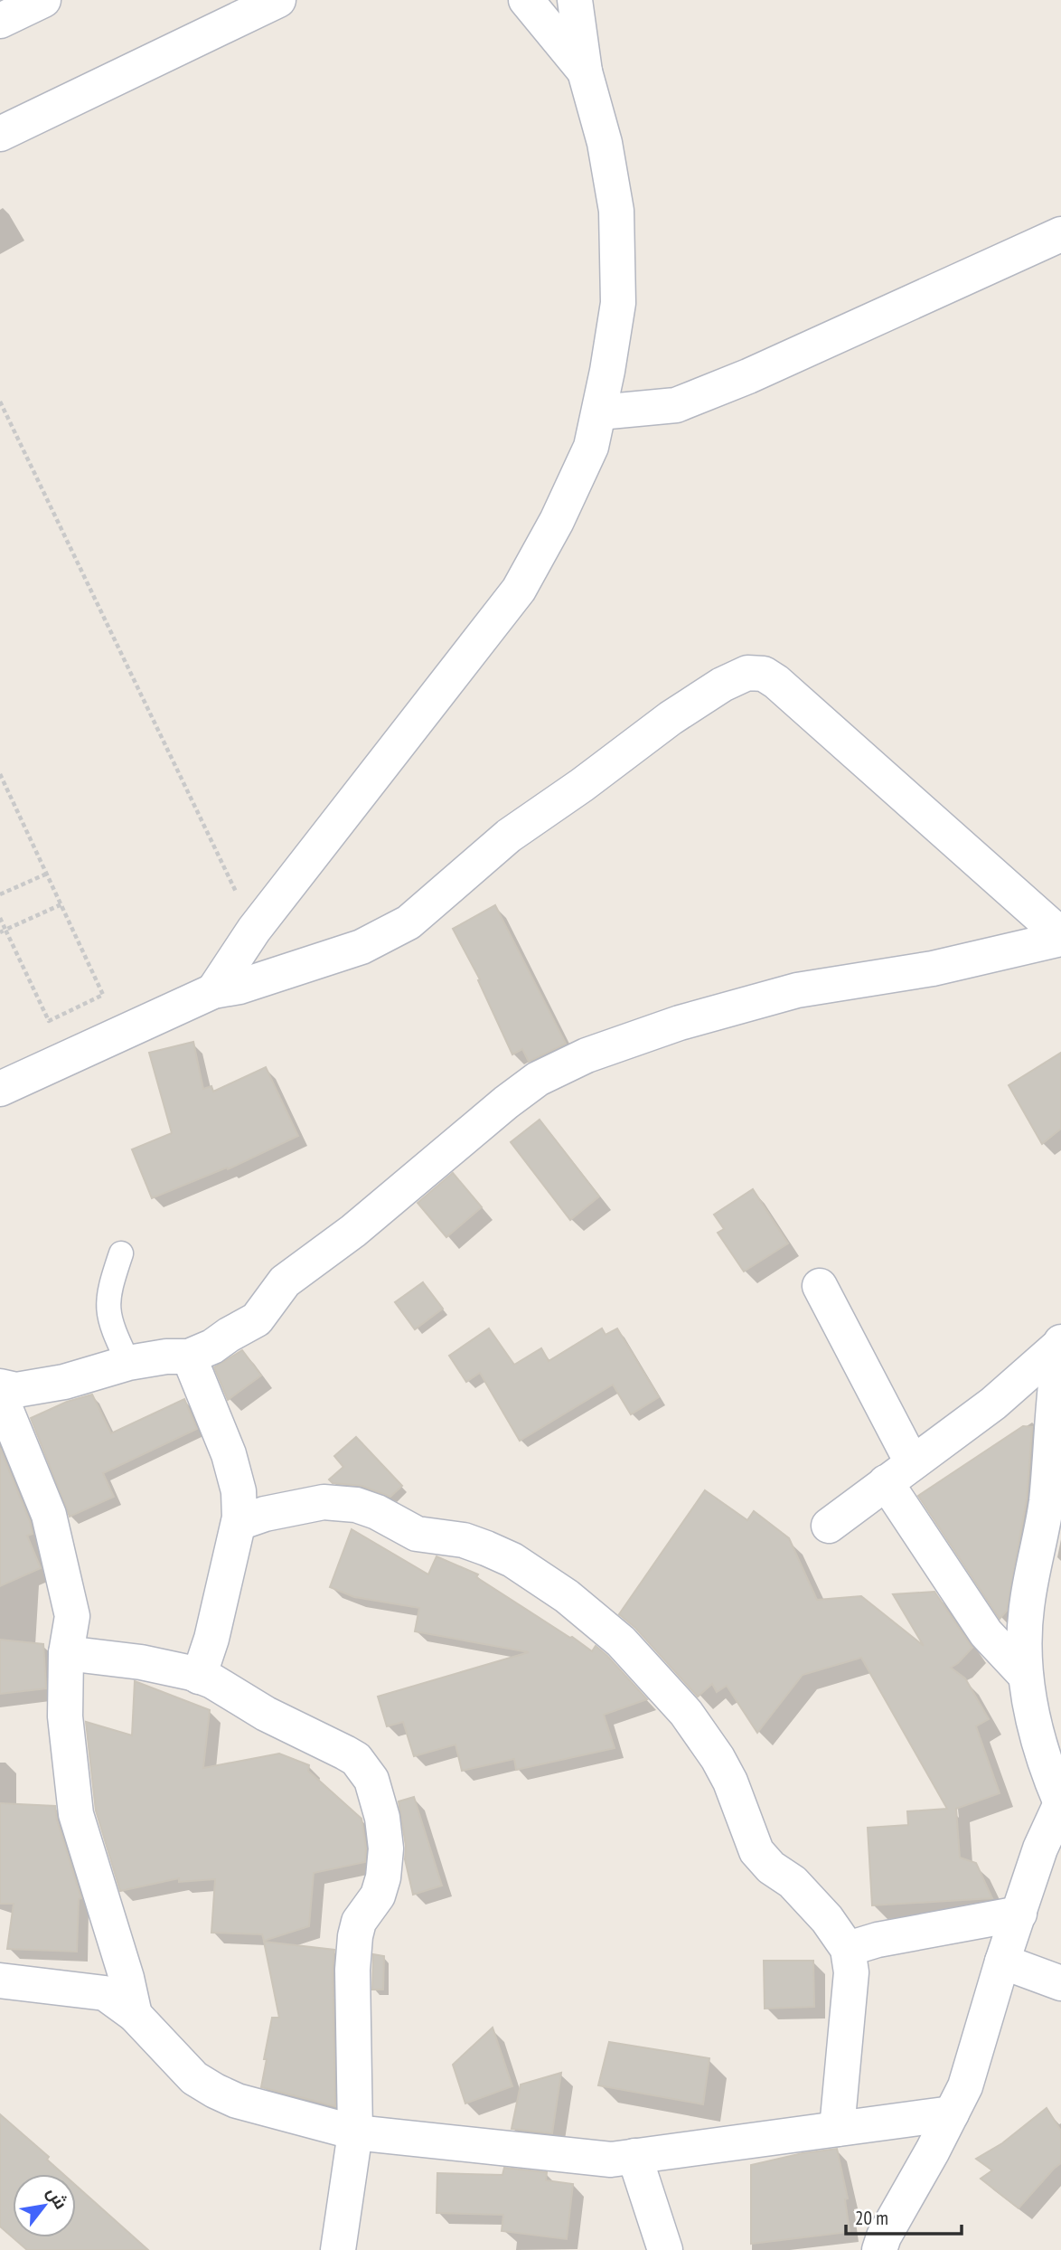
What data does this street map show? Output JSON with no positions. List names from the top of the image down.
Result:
{
  "scale_bar": "20 m",
  "north": "top right"
}
